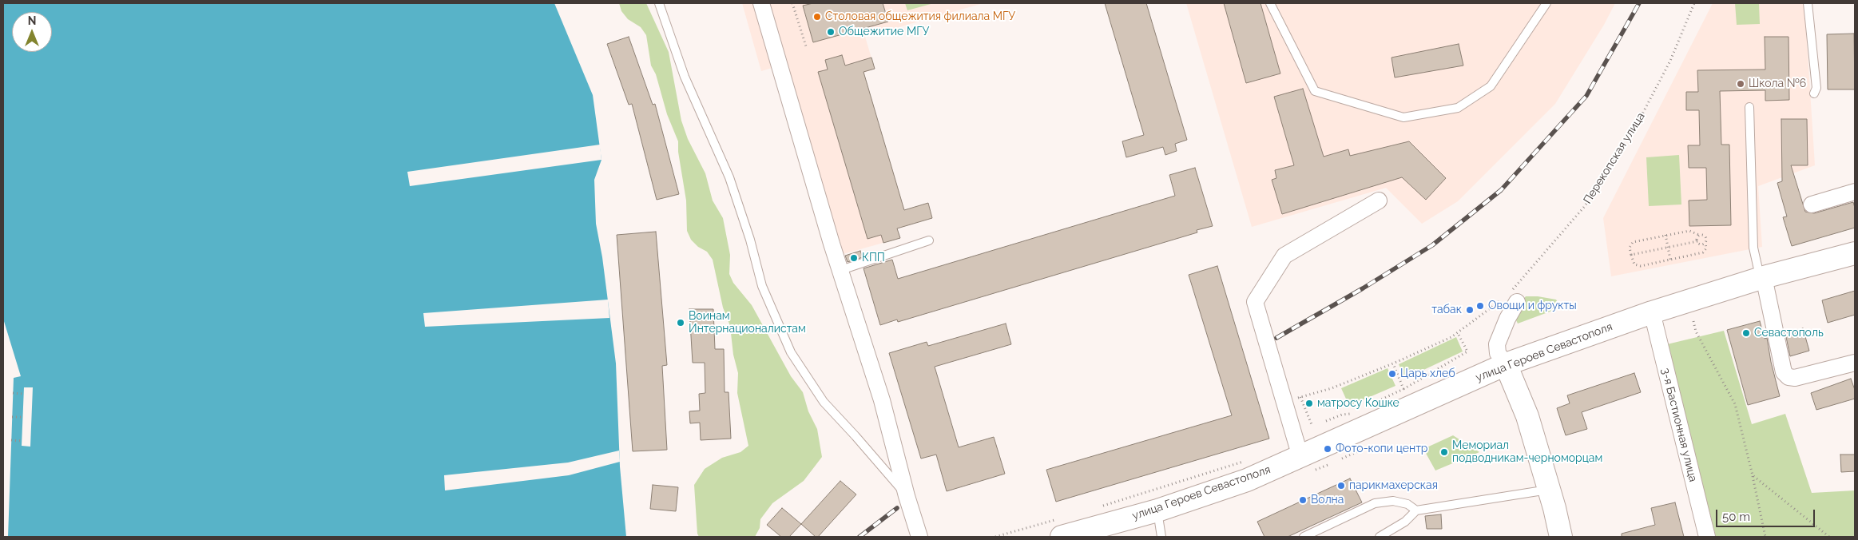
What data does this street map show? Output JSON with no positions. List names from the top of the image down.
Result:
{
  "streets": {
    "main road": ["улица Героев Севастополя"],
    "street": ["3-я Бастионная улица"],
    "path": ["Перекопская улица"]
  },
  "crossings": [
    ["улица Героев Севастополя", "3-я Бастионная улица"]
  ],
  "places": [
    "Столовая общежития филиала МГУ",
    "Общежитие МГУ",
    "Школа №6",
    "КПП",
    "Овощи и фрукты",
    "табак",
    "Воинам Интернационалистам",
    "Севастополь",
    "Царь хлеб",
    "матросу Кошке",
    "Фото-копи центр",
    "Мемориал подводникам-черноморцам",
    "парикмахерская",
    "Волна"
  ],
  "scale_bar": "50 m",
  "north": "top"
}
